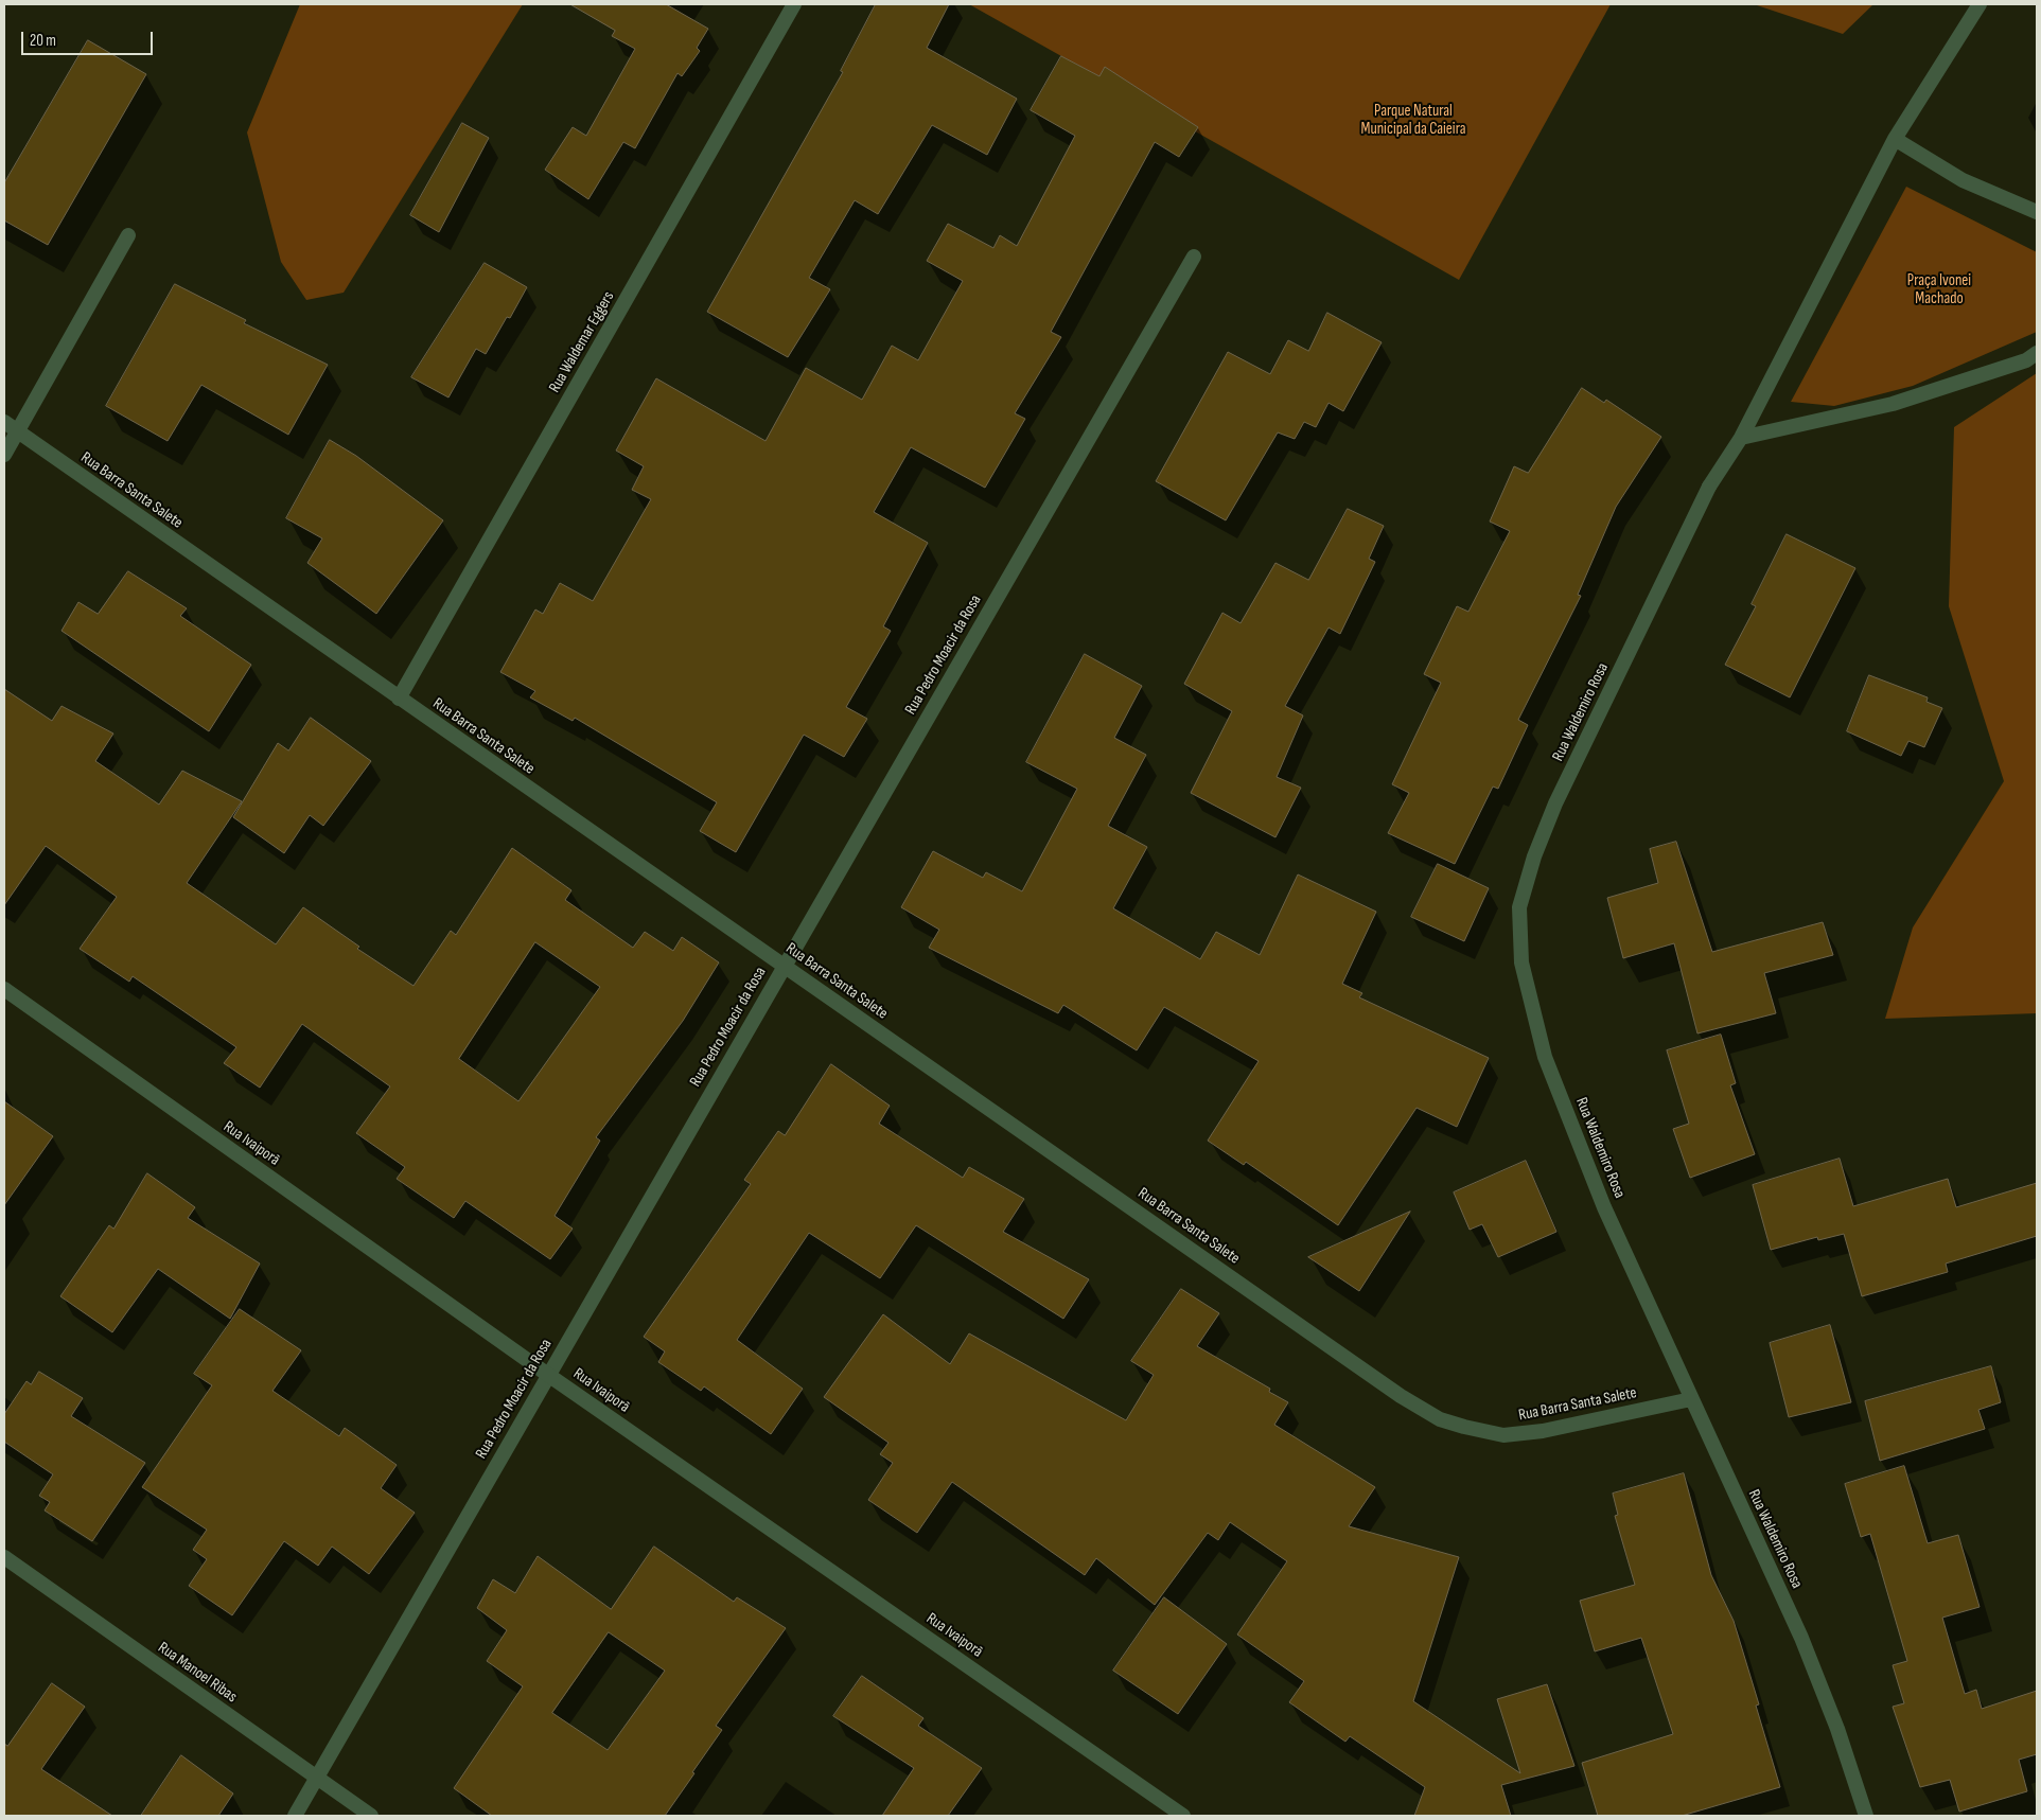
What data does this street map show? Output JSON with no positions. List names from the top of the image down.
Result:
{
  "streets": {
    "street": [
      "Rua Waldemar Eggers",
      "Rua Barra Santa Salete",
      "Rua Pedro Moacir da Rosa",
      "Rua Waldemiro Rosa",
      "Rua Ivaiporã",
      "Rua Manoel Ribas"
    ]
  },
  "crossings": [
    ["Rua Waldemar Eggers", "Rua Barra Santa Salete"],
    ["Rua Barra Santa Salete", "Rua Pedro Moacir da Rosa"],
    ["Rua Barra Santa Salete", "Rua Waldemiro Rosa"],
    ["Rua Pedro Moacir da Rosa", "Rua Ivaiporã"],
    ["Rua Pedro Moacir da Rosa", "Rua Manoel Ribas"]
  ],
  "parks": ["Parque Natural Municipal da Caieira", "Praça Ivonei Machado"],
  "scale_bar": "20 m"
}
